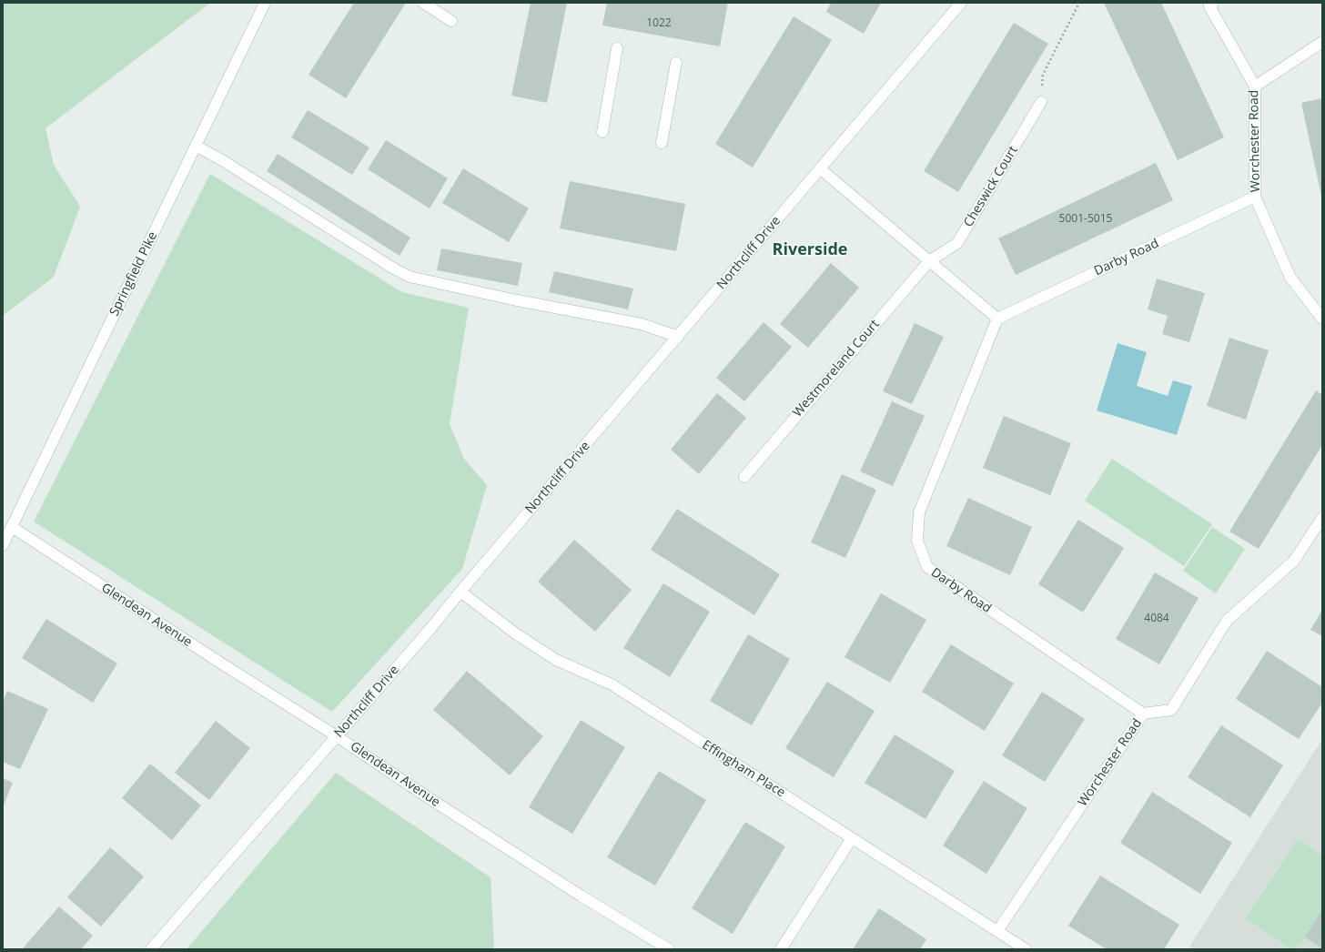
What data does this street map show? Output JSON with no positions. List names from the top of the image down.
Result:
{
  "streets": {
    "street": [
      "Worchester Road",
      "Cheswick Court",
      "Northcliff Drive",
      "Darby Road",
      "Springfield Pike",
      "Westmoreland Court",
      "Glendean Avenue",
      "Effingham Place"
    ]
  },
  "crossings": [
    ["Worchester Road", "Darby Road"],
    ["Worchester Road", "Effingham Place"],
    ["Cheswick Court", "Westmoreland Court"],
    ["Northcliff Drive", "Glendean Avenue"],
    ["Northcliff Drive", "Effingham Place"],
    ["Springfield Pike", "Glendean Avenue"]
  ],
  "districts": ["Riverside"],
  "house_numbers": ["1022", "5001-5015", "4084"]
}
